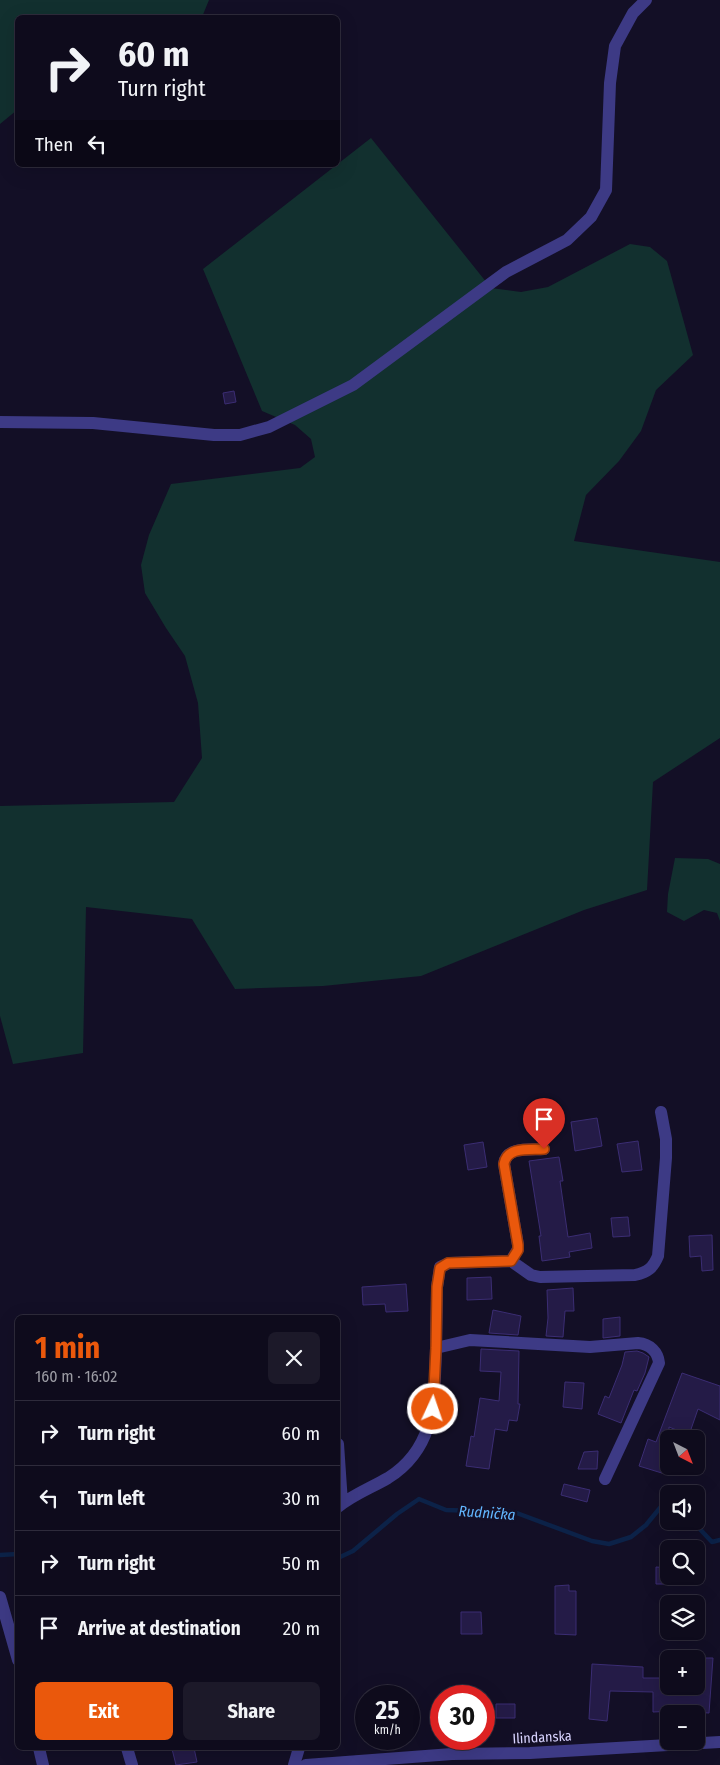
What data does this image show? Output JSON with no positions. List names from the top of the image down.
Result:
{
  "streets": {
    "street": ["Ilindanska"]
  },
  "water": ["Rudnička"],
  "north": "bottom right",
  "page": {
    "turn": ["60 m", "Turn right"],
    "then": "Then",
    "heading": ["1 min", "160 m · 16:02"],
    "list": [
      {
        "name": "Turn right",
        "value": "60 m"
      },
      {
        "name": "Turn left",
        "value": "30 m"
      },
      {
        "name": "Turn right",
        "value": "50 m"
      },
      {
        "name": "Arrive at destination",
        "value": "20 m"
      }
    ],
    "map_buttons": ["+", "−"],
    "buttons": ["Exit", "Share"],
    "speed": "25 km/h",
    "limit": "30"
  }
}
